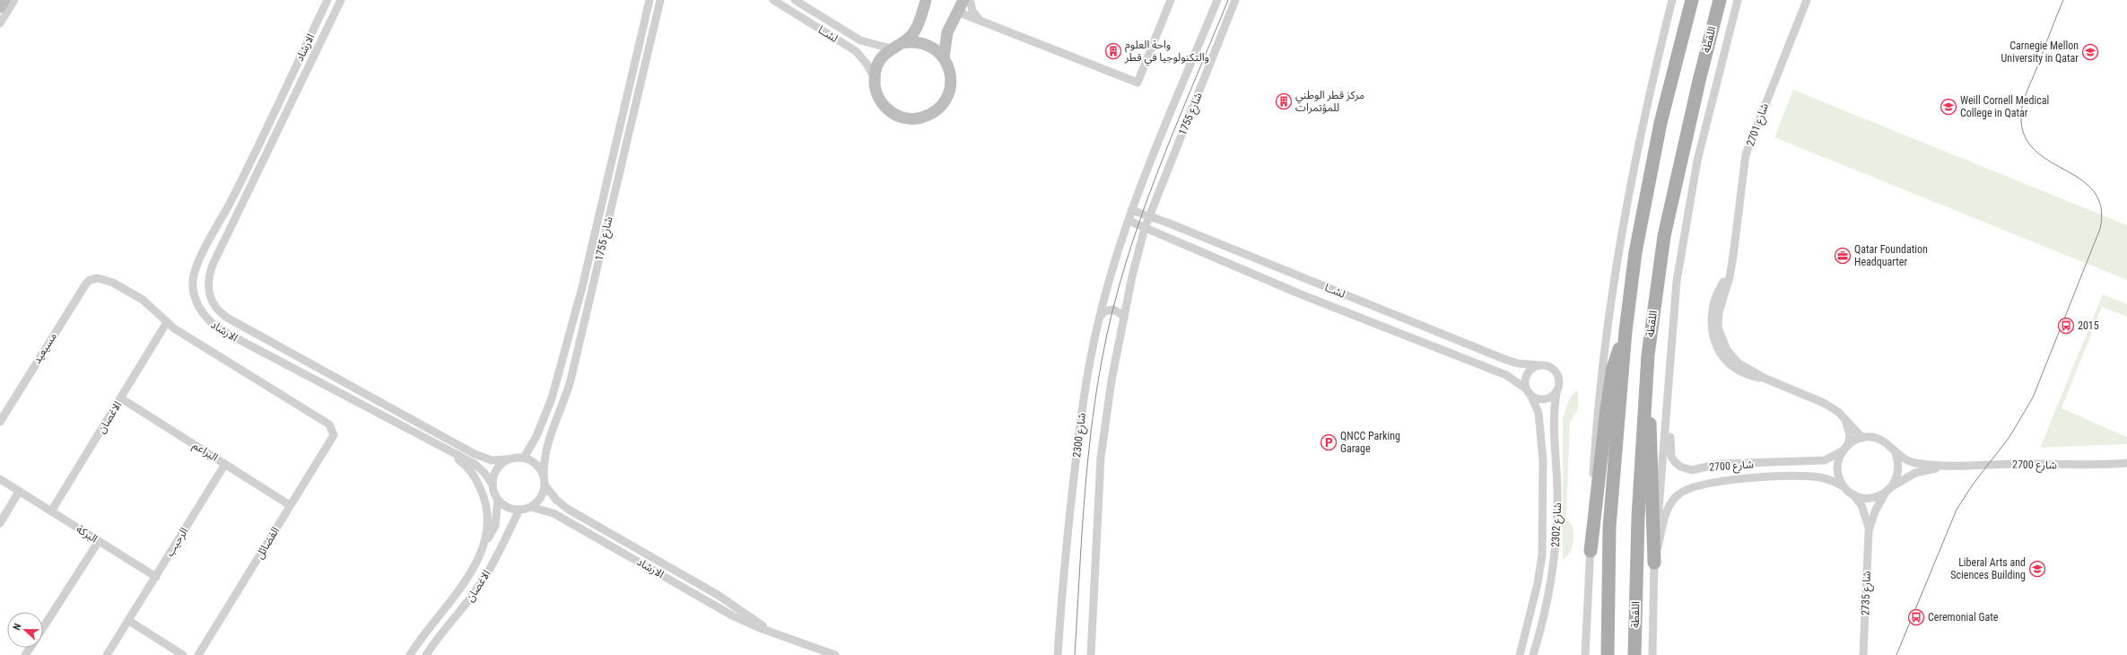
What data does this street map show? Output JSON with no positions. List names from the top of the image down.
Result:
{
  "streets": {
    "main road": ["اللقطة"],
    "street": [
      "لشــا",
      "الارشاد",
      "شارع 1755",
      "شارع 2701",
      "مسيعيد",
      "الاغصان",
      "شارع 2300",
      "البراعم",
      "شارع 2700",
      "شارع 2302",
      "البركة",
      "الرحيب",
      "الفضائل",
      "شارع 2735"
    ]
  },
  "crossings": [
    ["لشــا", "شارع 1755"],
    ["لشــا", "شارع 2300"],
    ["لشــا", "شارع 2302"],
    ["اللقطة", "شارع 2700"],
    ["الارشاد", "شارع 1755"],
    ["الارشاد", "الاغصان"],
    ["شارع 1755", "الاغصان"],
    ["شارع 1755", "شارع 2300"],
    ["شارع 2701", "شارع 2700"],
    ["شارع 2701", "شارع 2735"],
    ["مسيعيد", "الاغصان"],
    ["مسيعيد", "الفضائل"],
    ["الاغصان", "البراعم"],
    ["الاغصان", "البركة"],
    ["الاغصان", "الفضائل"],
    ["البراعم", "الرحيب"],
    ["البراعم", "الفضائل"],
    ["شارع 2700", "شارع 2735"],
    ["البركة", "الرحيب"]
  ],
  "places": {
    "building": ["واحة العلوم والتكنولوجيا في قطر", "مركز قطر الوطني للمؤتمرات"],
    "school or university": ["Carnegie Mellon University in Qatar", "Weill Cornell Medical College in Qatar", "Liberal Arts and Sciences Building"],
    "office": ["Qatar Foundation Headquarter"],
    "bus stop": ["2015", "Ceremonial Gate"],
    "parking": ["QNCC Parking Garage"]
  },
  "north": "left"
}
